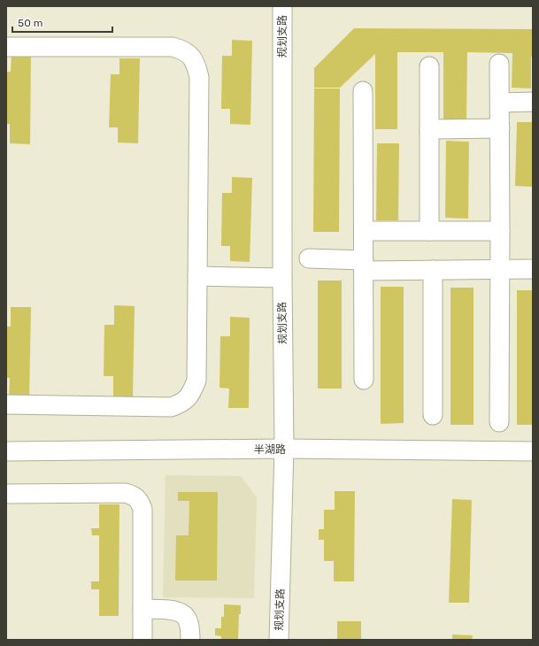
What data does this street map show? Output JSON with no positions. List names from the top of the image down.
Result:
{
  "streets": {
    "street": ["规划支路", "半湖路"]
  },
  "crossings": [
    ["规划支路", "半湖路"]
  ],
  "scale_bar": "50 m"
}
